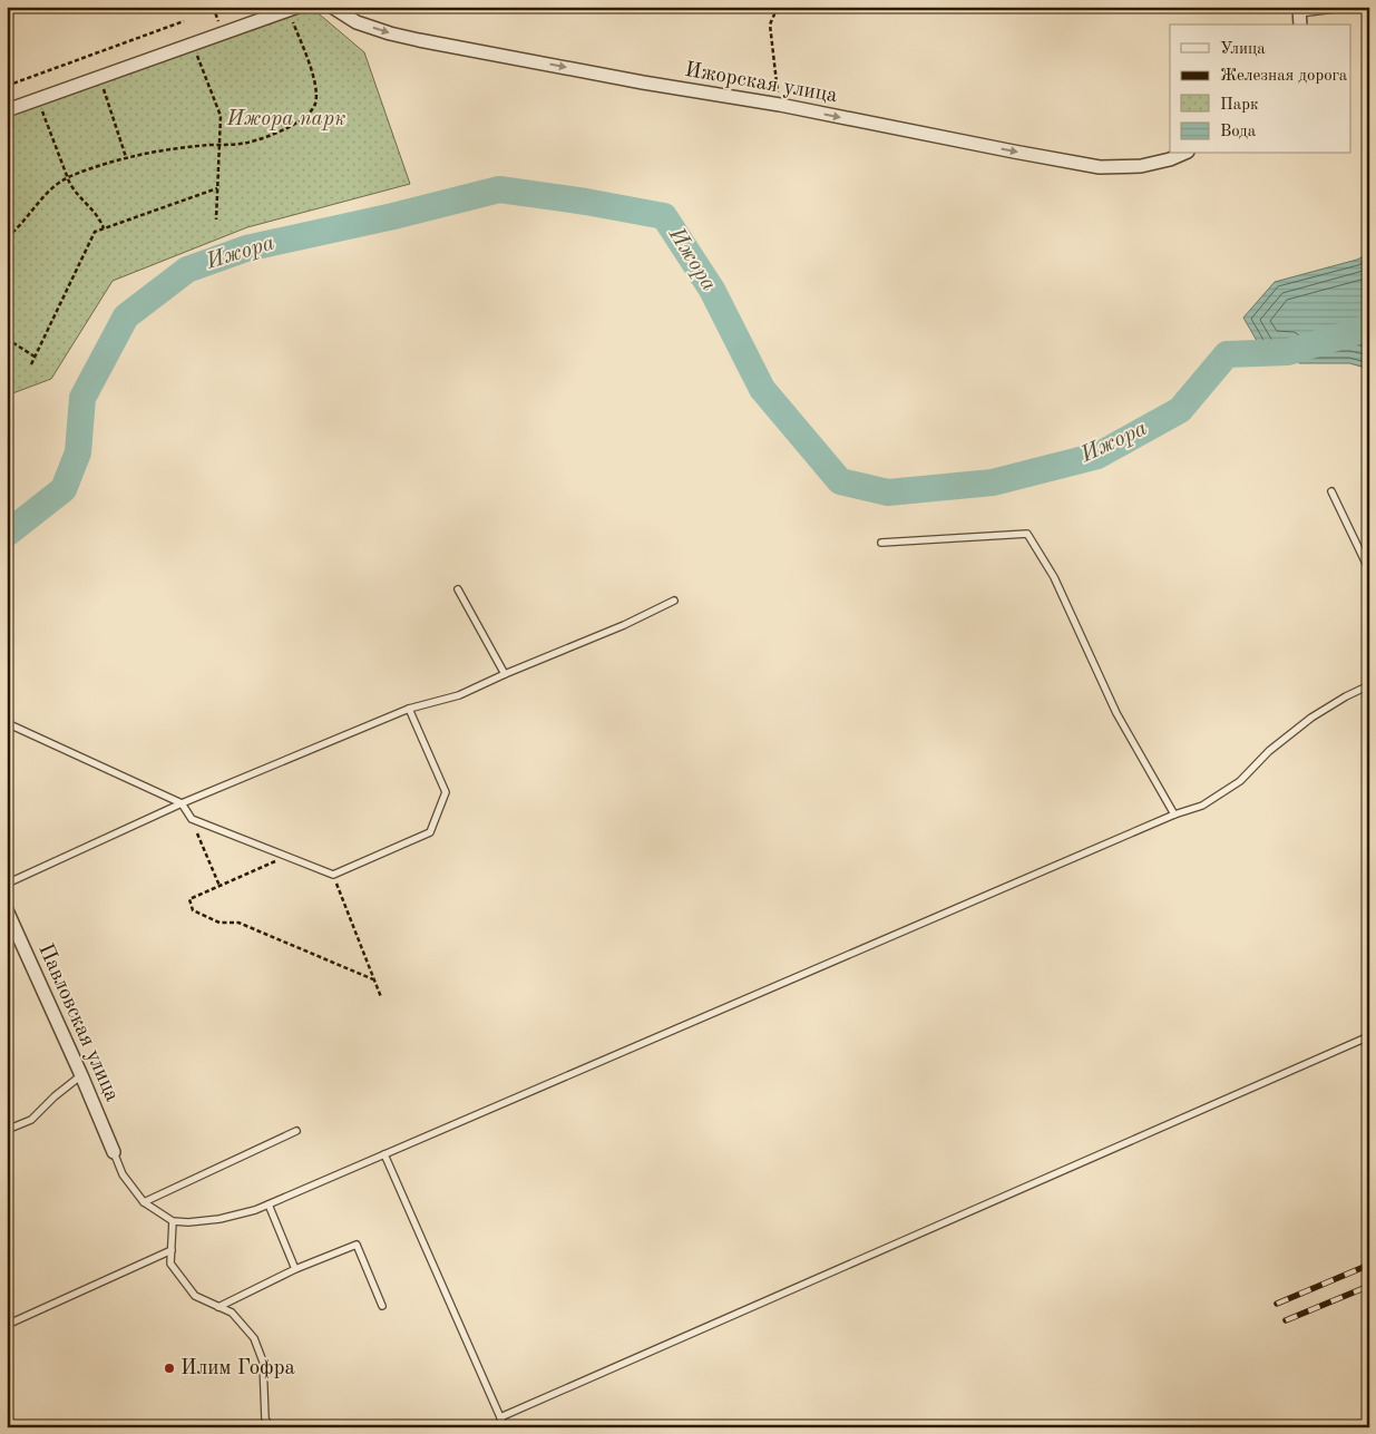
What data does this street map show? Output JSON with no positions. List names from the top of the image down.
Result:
{
  "streets": {
    "street": ["Ижорская улица", "Павловская улица"]
  },
  "one_way": ["Ижорская улица"],
  "water": ["Ижора"],
  "parks": ["Ижора парк"],
  "places": ["Илим Гофра"],
  "legend": [
    "Улица",
    "Железная дорога",
    "Парк",
    "Вода"
  ]
}
